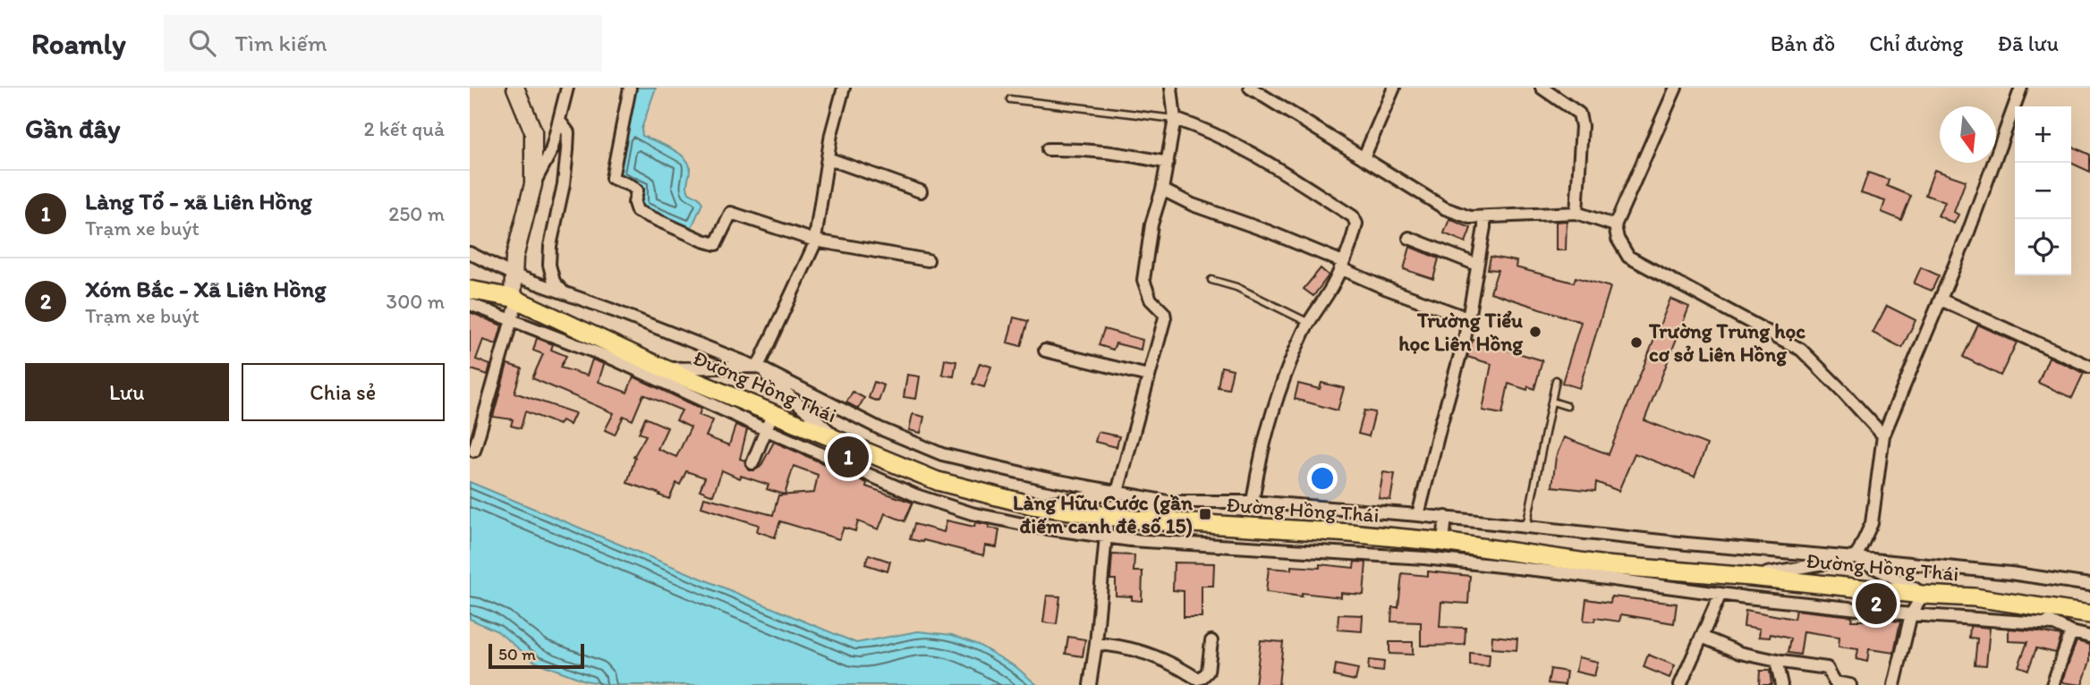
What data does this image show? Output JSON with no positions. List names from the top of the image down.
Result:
{
  "streets": {
    "main road": ["Đường Hồng Thái"]
  },
  "places": {
    "other": ["Trường Tiểu học Liên Hồng", "Trường Trung học cơ sở Liên Hồng"],
    "transit": ["Làng Hữu Cước (gần điếm canh đê số 15)"]
  },
  "scale_bar": "50 m",
  "north": "bottom",
  "page": {
    "header": "Roamly",
    "search": "Tìm kiếm",
    "nav": ["Bản đồ", "Chỉ đường", "Đã lưu"],
    "heading": ["Gần đây", "2 kết quả"],
    "map_buttons": ["+", "−"],
    "list": [
      {
        "mark": "1",
        "name": "Làng Tổ - xã Liên Hồng",
        "note": "Trạm xe buýt",
        "value": "250 m"
      },
      {
        "mark": "2",
        "name": "Xóm Bắc - Xã Liên Hồng",
        "note": "Trạm xe buýt",
        "value": "300 m"
      }
    ],
    "buttons": ["Lưu", "Chia sẻ"],
    "pins": ["1", "2"],
    "scale": "50 m"
  }
}
